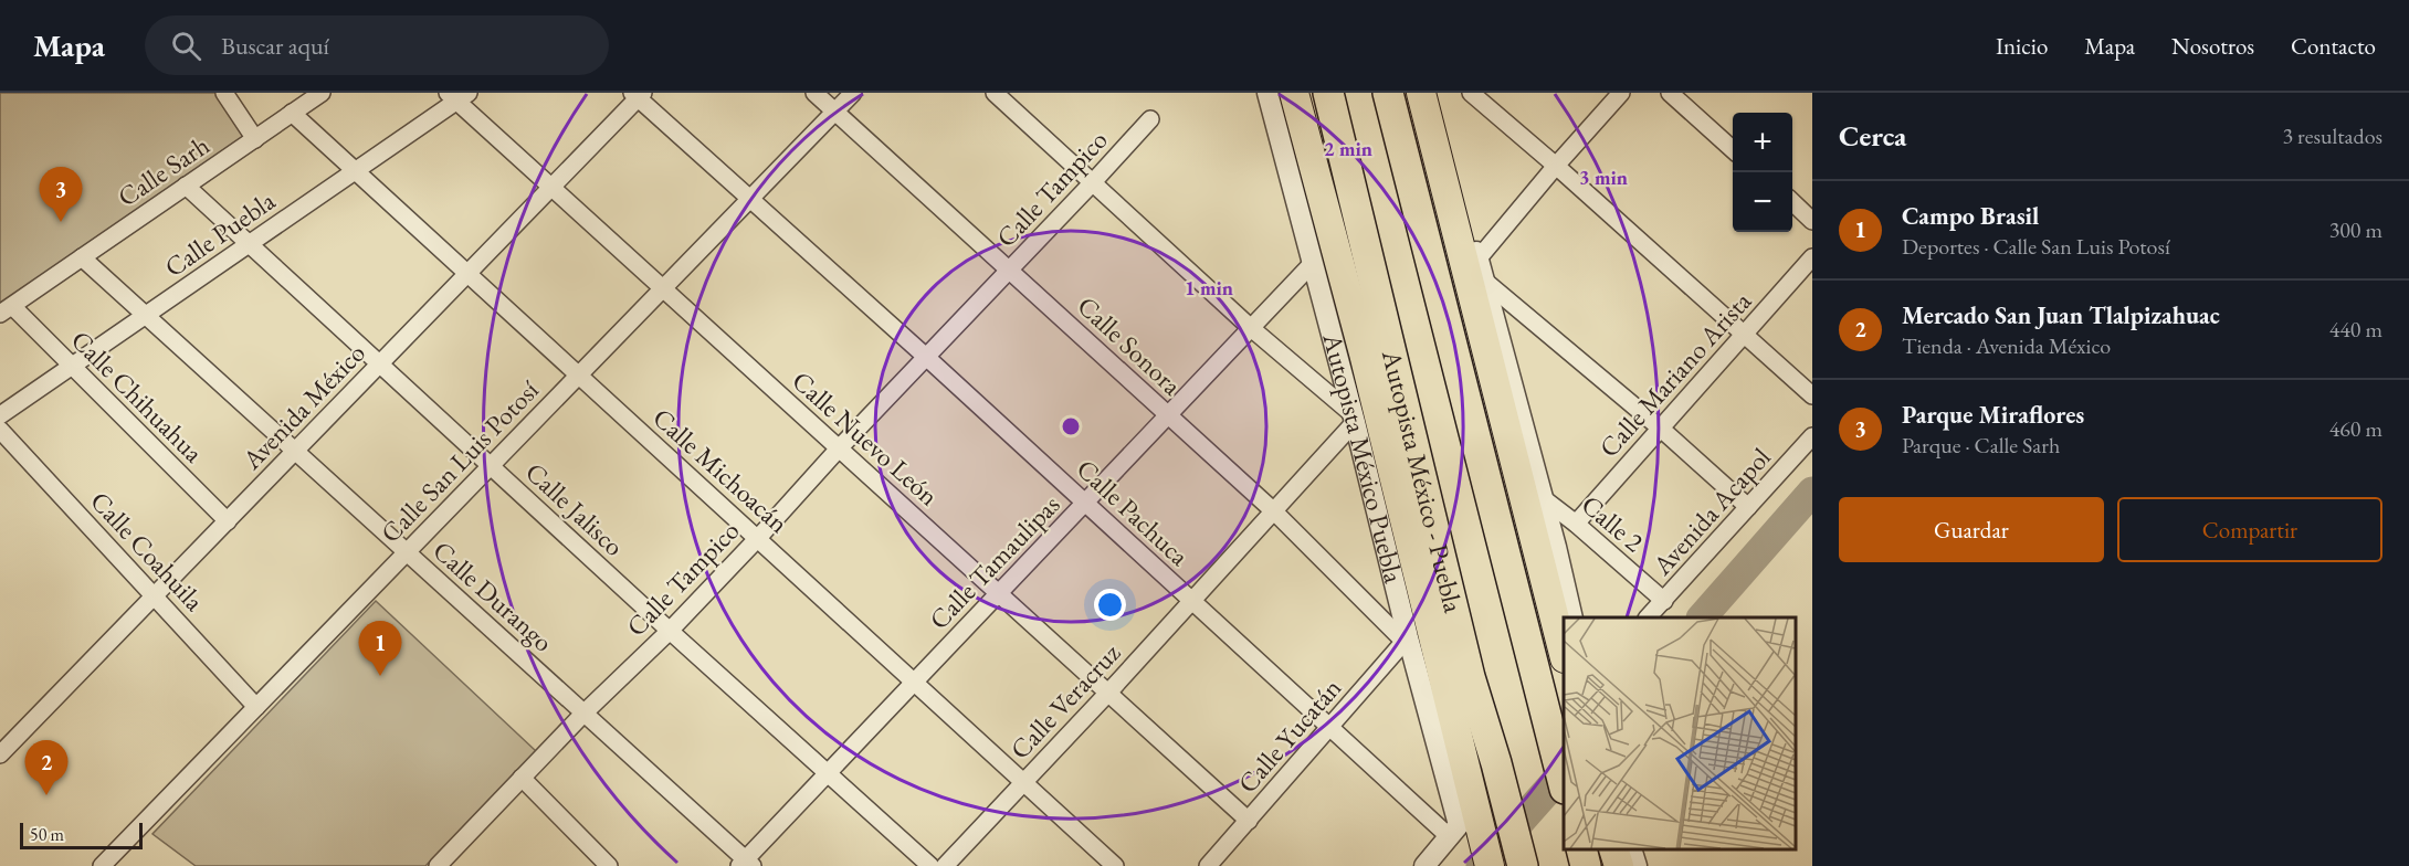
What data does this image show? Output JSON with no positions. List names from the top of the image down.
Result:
{
  "streets": {
    "highway": ["Autopista México Puebla", "Autopista México - Puebla"],
    "street": [
      "Calle Sarh",
      "Calle Tampico",
      "Calle Puebla",
      "Calle Sonora",
      "Calle Mariano Arista",
      "Calle Chihuahua",
      "Avenida México",
      "Calle Nuevo León",
      "Calle San Luis Potosí",
      "Calle Michoacán",
      "Calle Jalisco",
      "Avenida Acapol",
      "Calle Pachuca",
      "Calle 2",
      "Calle Coahuila",
      "Calle Tamaulipas",
      "Calle Durango",
      "Calle Veracruz",
      "Calle Yucatán"
    ]
  },
  "crossings": [
    ["Calle Sarh", "Calle Chihuahua"],
    ["Calle Sarh", "Calle Michoacán"],
    ["Calle Sarh", "Calle Jalisco"],
    ["Calle Sarh", "Calle Durango"],
    ["Calle Tampico", "Calle Sonora"],
    ["Calle Tampico", "Calle Nuevo León"],
    ["Calle Tampico", "Calle Michoacán"],
    ["Calle Tampico", "Calle Jalisco"],
    ["Calle Tampico", "Calle Pachuca"],
    ["Calle Tampico", "Calle Durango"],
    ["Calle Puebla", "Calle Chihuahua"],
    ["Calle Puebla", "Calle Nuevo León"],
    ["Calle Puebla", "Calle Michoacán"],
    ["Calle Puebla", "Calle Jalisco"],
    ["Calle Puebla", "Calle Durango"],
    ["Calle Sonora", "Autopista México Puebla"],
    ["Calle Sonora", "Calle San Luis Potosí"],
    ["Calle Sonora", "Calle Tamaulipas"],
    ["Calle Sonora", "Calle Veracruz"],
    ["Calle Sonora", "Calle Yucatán"],
    ["Calle Mariano Arista", "Calle 2"],
    ["Calle Chihuahua", "Avenida México"],
    ["Avenida México", "Calle Nuevo León"],
    ["Avenida México", "Calle Michoacán"],
    ["Avenida México", "Calle Jalisco"],
    ["Avenida México", "Calle Pachuca"],
    ["Avenida México", "Calle Coahuila"],
    ["Avenida México", "Calle Durango"],
    ["Calle Nuevo León", "Calle San Luis Potosí"],
    ["Calle Nuevo León", "Calle Tamaulipas"],
    ["Calle Nuevo León", "Calle Veracruz"],
    ["Calle Nuevo León", "Calle Yucatán"],
    ["Autopista México Puebla", "Calle Pachuca"],
    ["Autopista México Puebla", "Calle Tamaulipas"],
    ["Autopista México Puebla", "Calle Veracruz"],
    ["Autopista México Puebla", "Calle Yucatán"],
    ["Calle San Luis Potosí", "Calle Michoacán"],
    ["Calle San Luis Potosí", "Calle Jalisco"],
    ["Calle San Luis Potosí", "Calle Pachuca"],
    ["Calle San Luis Potosí", "Calle Coahuila"],
    ["Calle San Luis Potosí", "Calle Durango"],
    ["Calle Michoacán", "Calle Tamaulipas"],
    ["Calle Michoacán", "Calle Veracruz"],
    ["Calle Jalisco", "Calle Tamaulipas"],
    ["Avenida Acapol", "Calle 2"],
    ["Calle Pachuca", "Calle Tamaulipas"],
    ["Calle Pachuca", "Calle Veracruz"],
    ["Calle Pachuca", "Calle Yucatán"],
    ["Calle Tamaulipas", "Calle Durango"]
  ],
  "scale_bar": "50 m",
  "page": {
    "header": "Mapa",
    "search": "Buscar aquí",
    "nav": [
      "Inicio",
      "Mapa",
      "Nosotros",
      "Contacto"
    ],
    "heading": ["Cerca", "3 resultados"],
    "map_buttons": ["+", "−"],
    "pins": ["3", "1", "2"],
    "list": [
      {
        "mark": "1",
        "name": "Campo Brasil",
        "note": "Deportes · Calle San Luis Potosí",
        "value": "300 m"
      },
      {
        "mark": "2",
        "name": "Mercado San Juan Tlalpizahuac",
        "note": "Tienda · Avenida México",
        "value": "440 m"
      },
      {
        "mark": "3",
        "name": "Parque Miraflores",
        "note": "Parque · Calle Sarh",
        "value": "460 m"
      }
    ],
    "buttons": ["Guardar", "Compartir"],
    "scale": "50 m"
  },
  "rings": ["2 min", "3 min", "1 min"]
}
